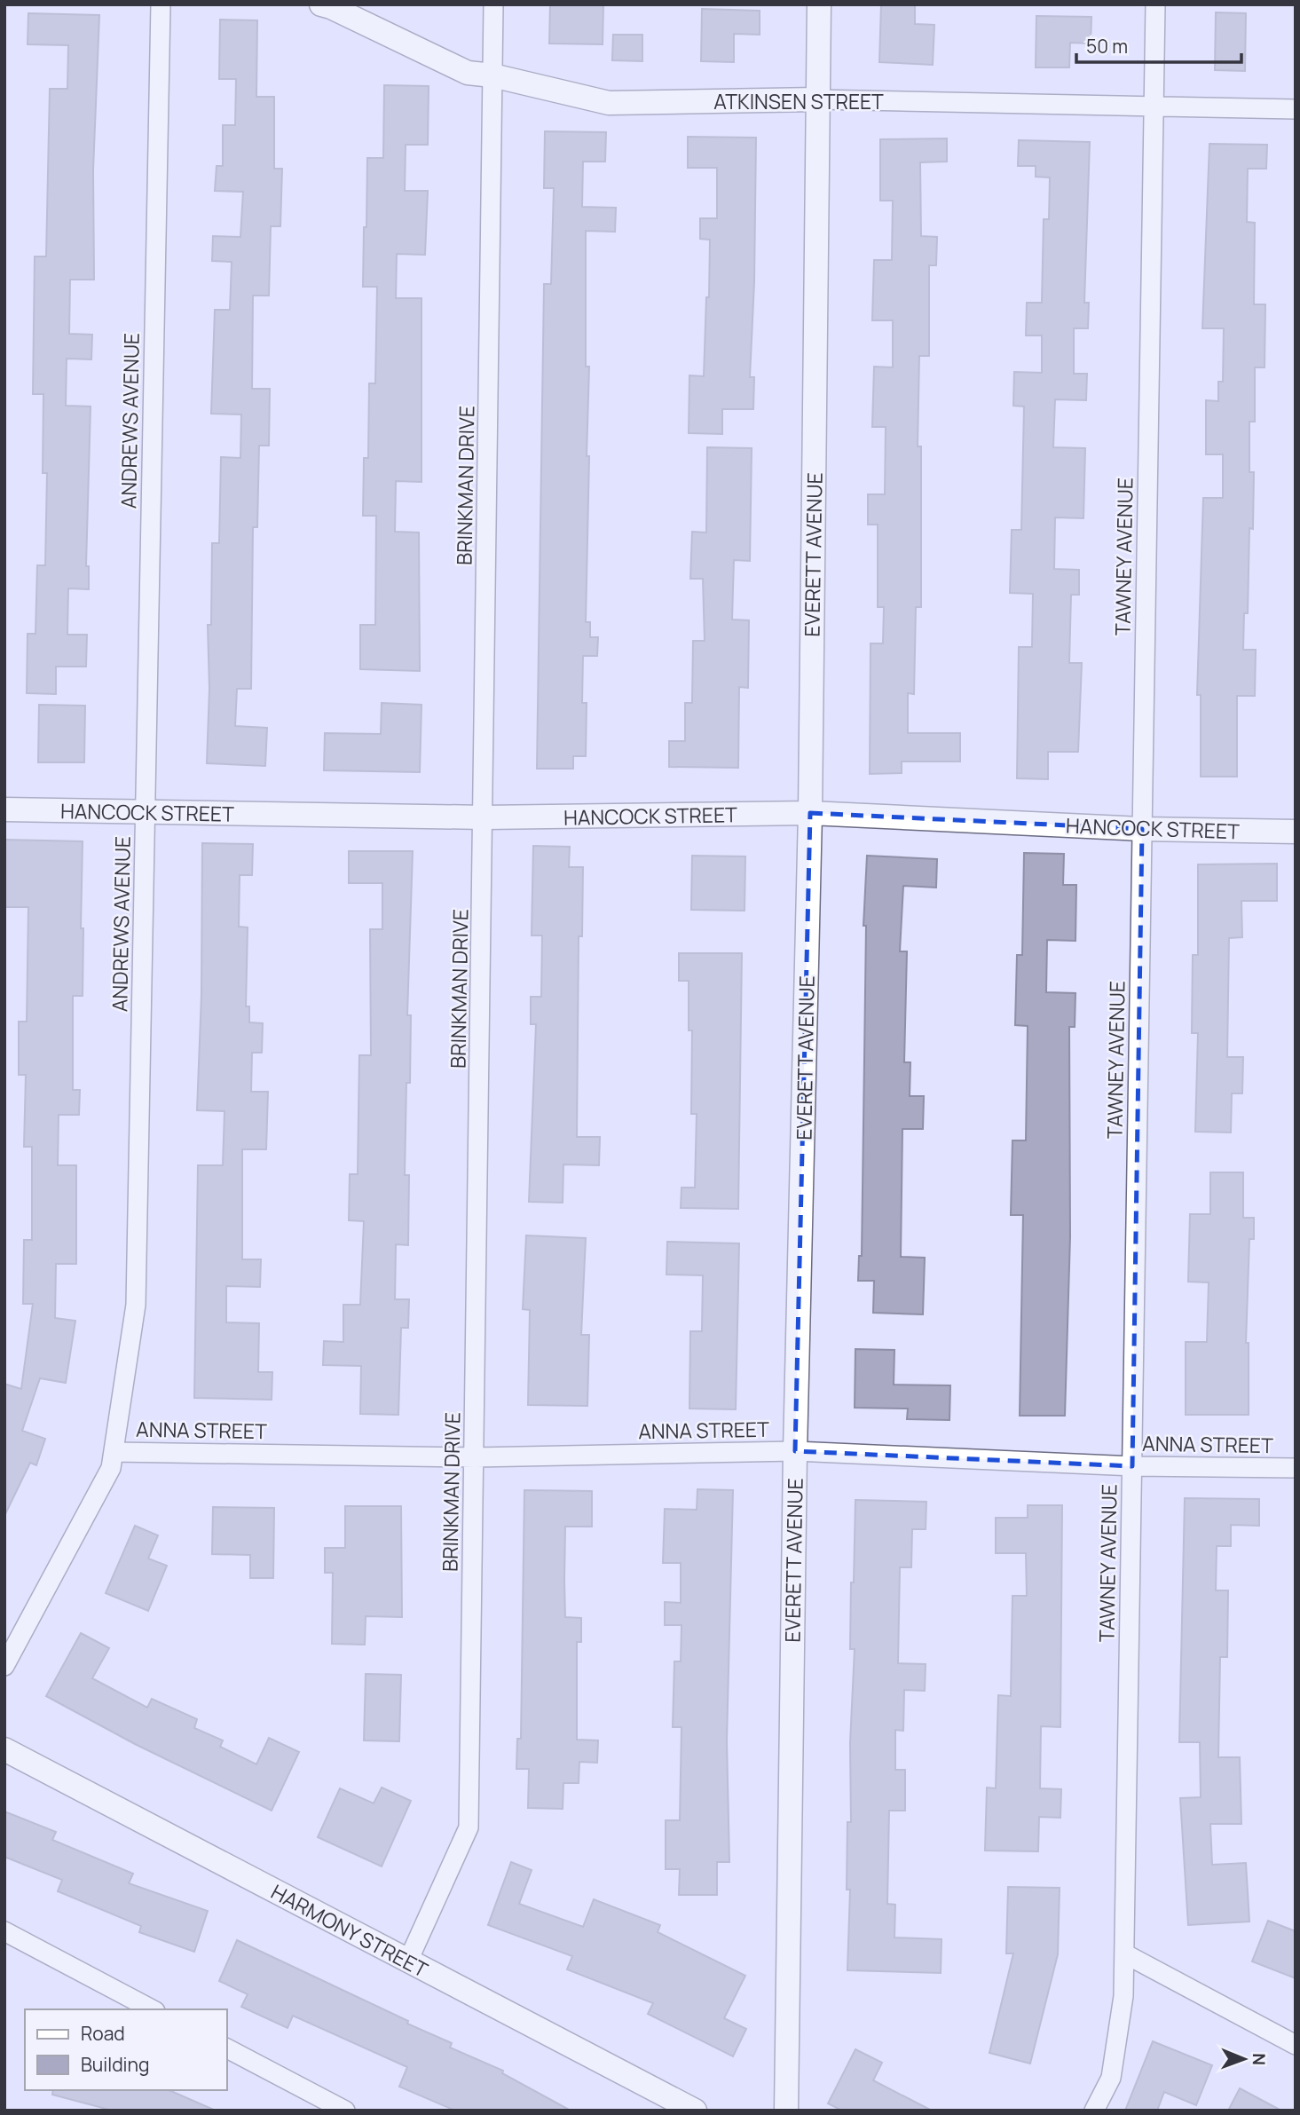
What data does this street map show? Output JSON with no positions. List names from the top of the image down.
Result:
{
  "streets": {
    "street": [
      "ATKINSEN STREET",
      "ANDREWS AVENUE",
      "BRINKMAN DRIVE",
      "EVERETT AVENUE",
      "TAWNEY AVENUE",
      "HANCOCK STREET",
      "ANNA STREET",
      "HARMONY STREET"
    ]
  },
  "crossings": [
    ["ATKINSEN STREET", "BRINKMAN DRIVE"],
    ["ATKINSEN STREET", "EVERETT AVENUE"],
    ["ATKINSEN STREET", "TAWNEY AVENUE"],
    ["ANDREWS AVENUE", "HANCOCK STREET"],
    ["ANDREWS AVENUE", "ANNA STREET"],
    ["BRINKMAN DRIVE", "HANCOCK STREET"],
    ["BRINKMAN DRIVE", "ANNA STREET"],
    ["BRINKMAN DRIVE", "HARMONY STREET"],
    ["EVERETT AVENUE", "HANCOCK STREET"],
    ["EVERETT AVENUE", "ANNA STREET"],
    ["TAWNEY AVENUE", "HANCOCK STREET"],
    ["TAWNEY AVENUE", "ANNA STREET"]
  ],
  "legend": ["Road", "Building"],
  "scale_bar": "50 m",
  "north": "right"
}
